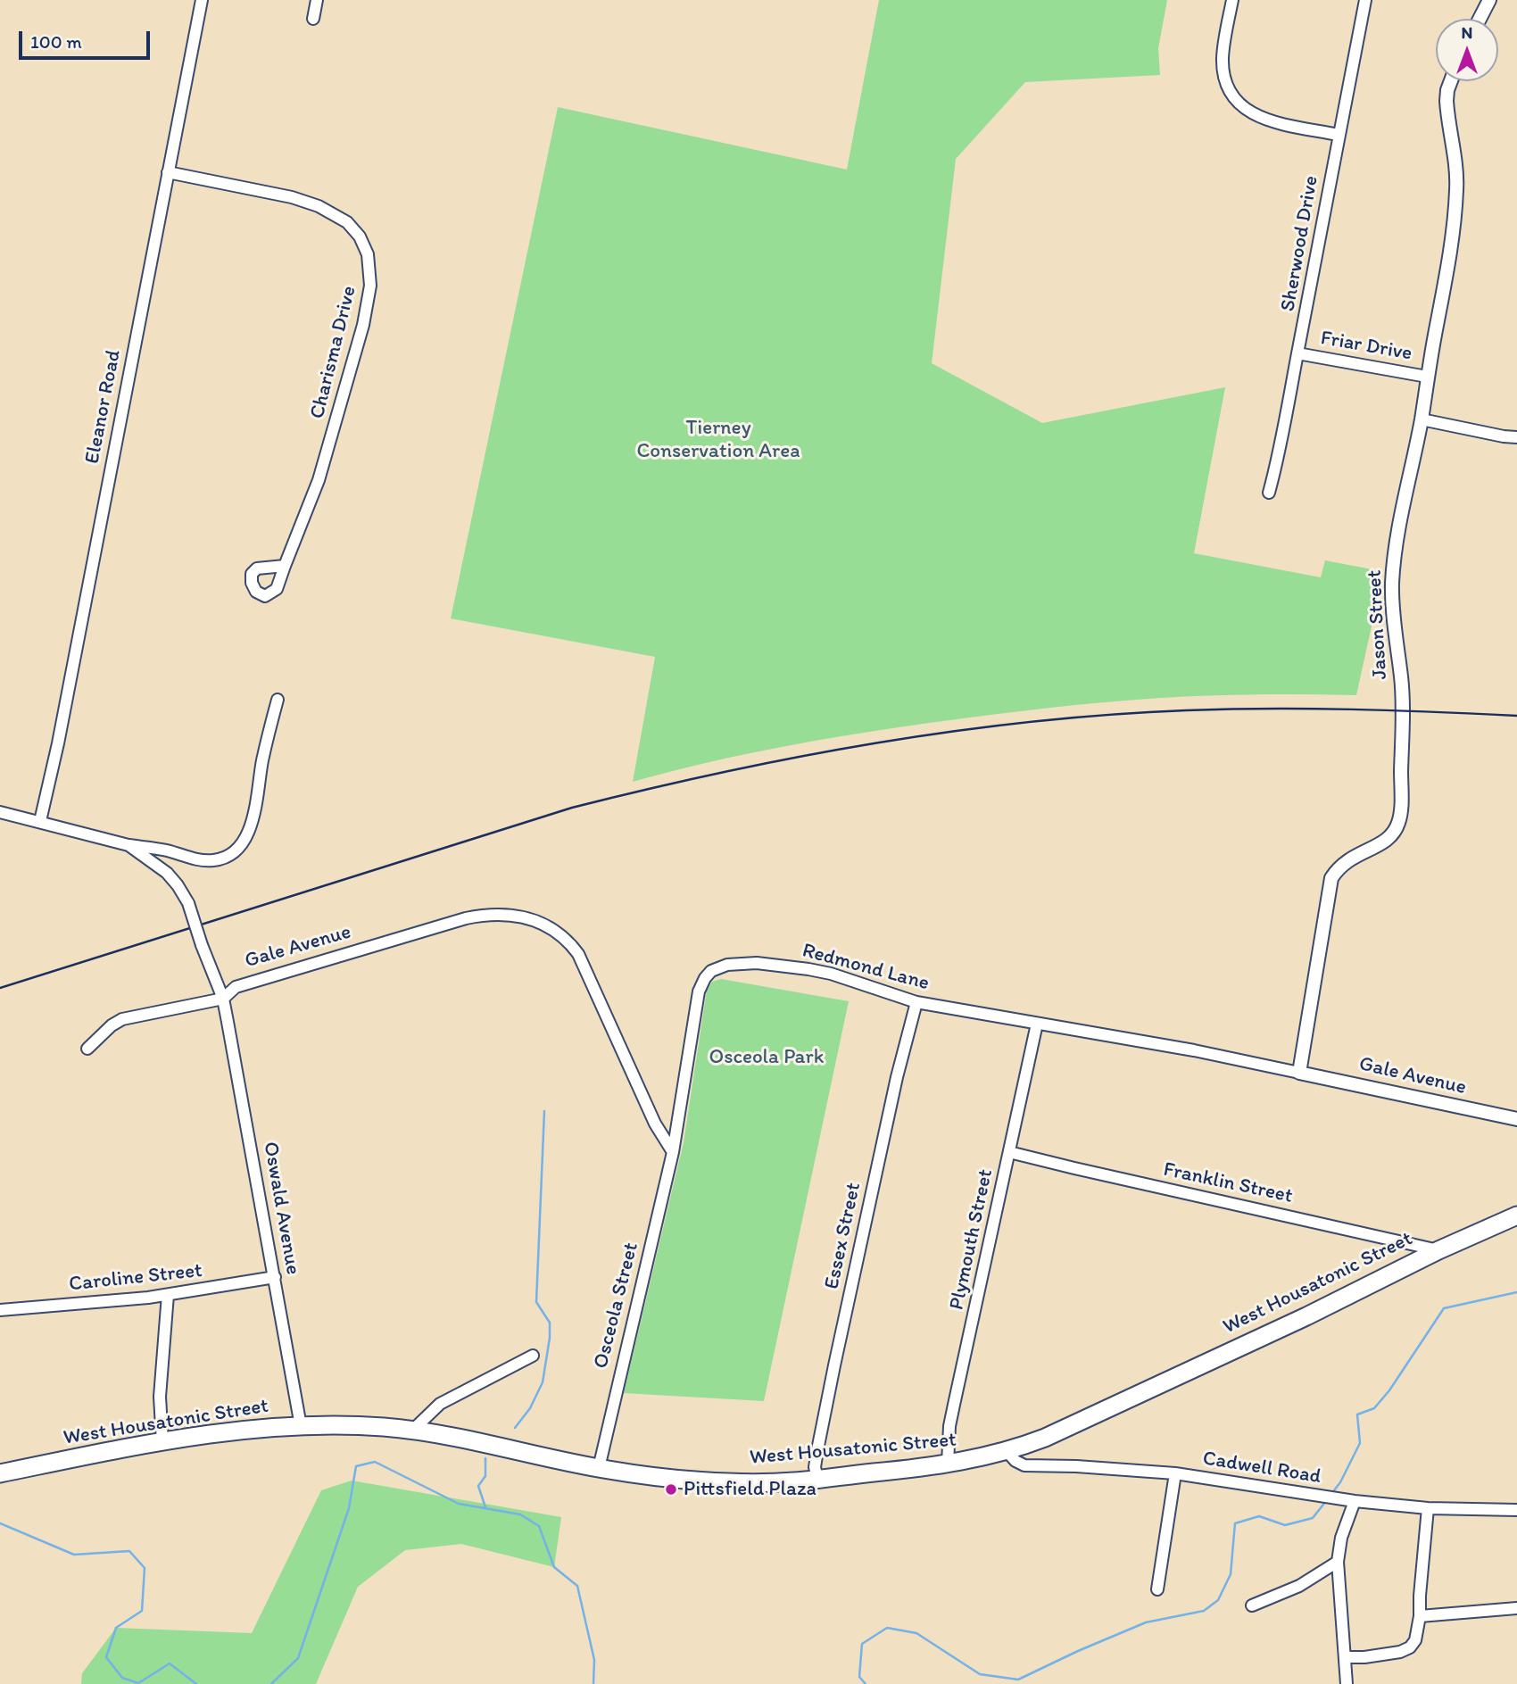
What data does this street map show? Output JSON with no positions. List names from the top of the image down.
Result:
{
  "streets": {
    "highway": ["West Housatonic Street"],
    "street": [
      "Sherwood Drive",
      "Friar Drive",
      "Charisma Drive",
      "Eleanor Road",
      "Jason Street",
      "Gale Avenue",
      "Redmond Lane",
      "Franklin Street",
      "Oswald Avenue",
      "Essex Street",
      "Plymouth Street",
      "Caroline Street",
      "Osceola Street",
      "Cadwell Road"
    ]
  },
  "crossings": [
    ["Sherwood Drive", "Friar Drive"],
    ["Friar Drive", "Jason Street"],
    ["Charisma Drive", "Eleanor Road"],
    ["Jason Street", "Gale Avenue"],
    ["Jason Street", "Redmond Lane"],
    ["Gale Avenue", "Redmond Lane"],
    ["Gale Avenue", "Oswald Avenue"],
    ["Gale Avenue", "Osceola Street"],
    ["Redmond Lane", "Essex Street"],
    ["Redmond Lane", "Plymouth Street"],
    ["Redmond Lane", "Osceola Street"],
    ["Franklin Street", "Plymouth Street"],
    ["Franklin Street", "West Housatonic Street"],
    ["Oswald Avenue", "Caroline Street"],
    ["Oswald Avenue", "West Housatonic Street"],
    ["Essex Street", "West Housatonic Street"],
    ["Plymouth Street", "West Housatonic Street"],
    ["West Housatonic Street", "Osceola Street"],
    ["West Housatonic Street", "Cadwell Road"]
  ],
  "parks": ["Tierney Conservation Area", "Osceola Park"],
  "places": ["Pittsfield Plaza"],
  "scale_bar": "100 m",
  "north": "top"
}
